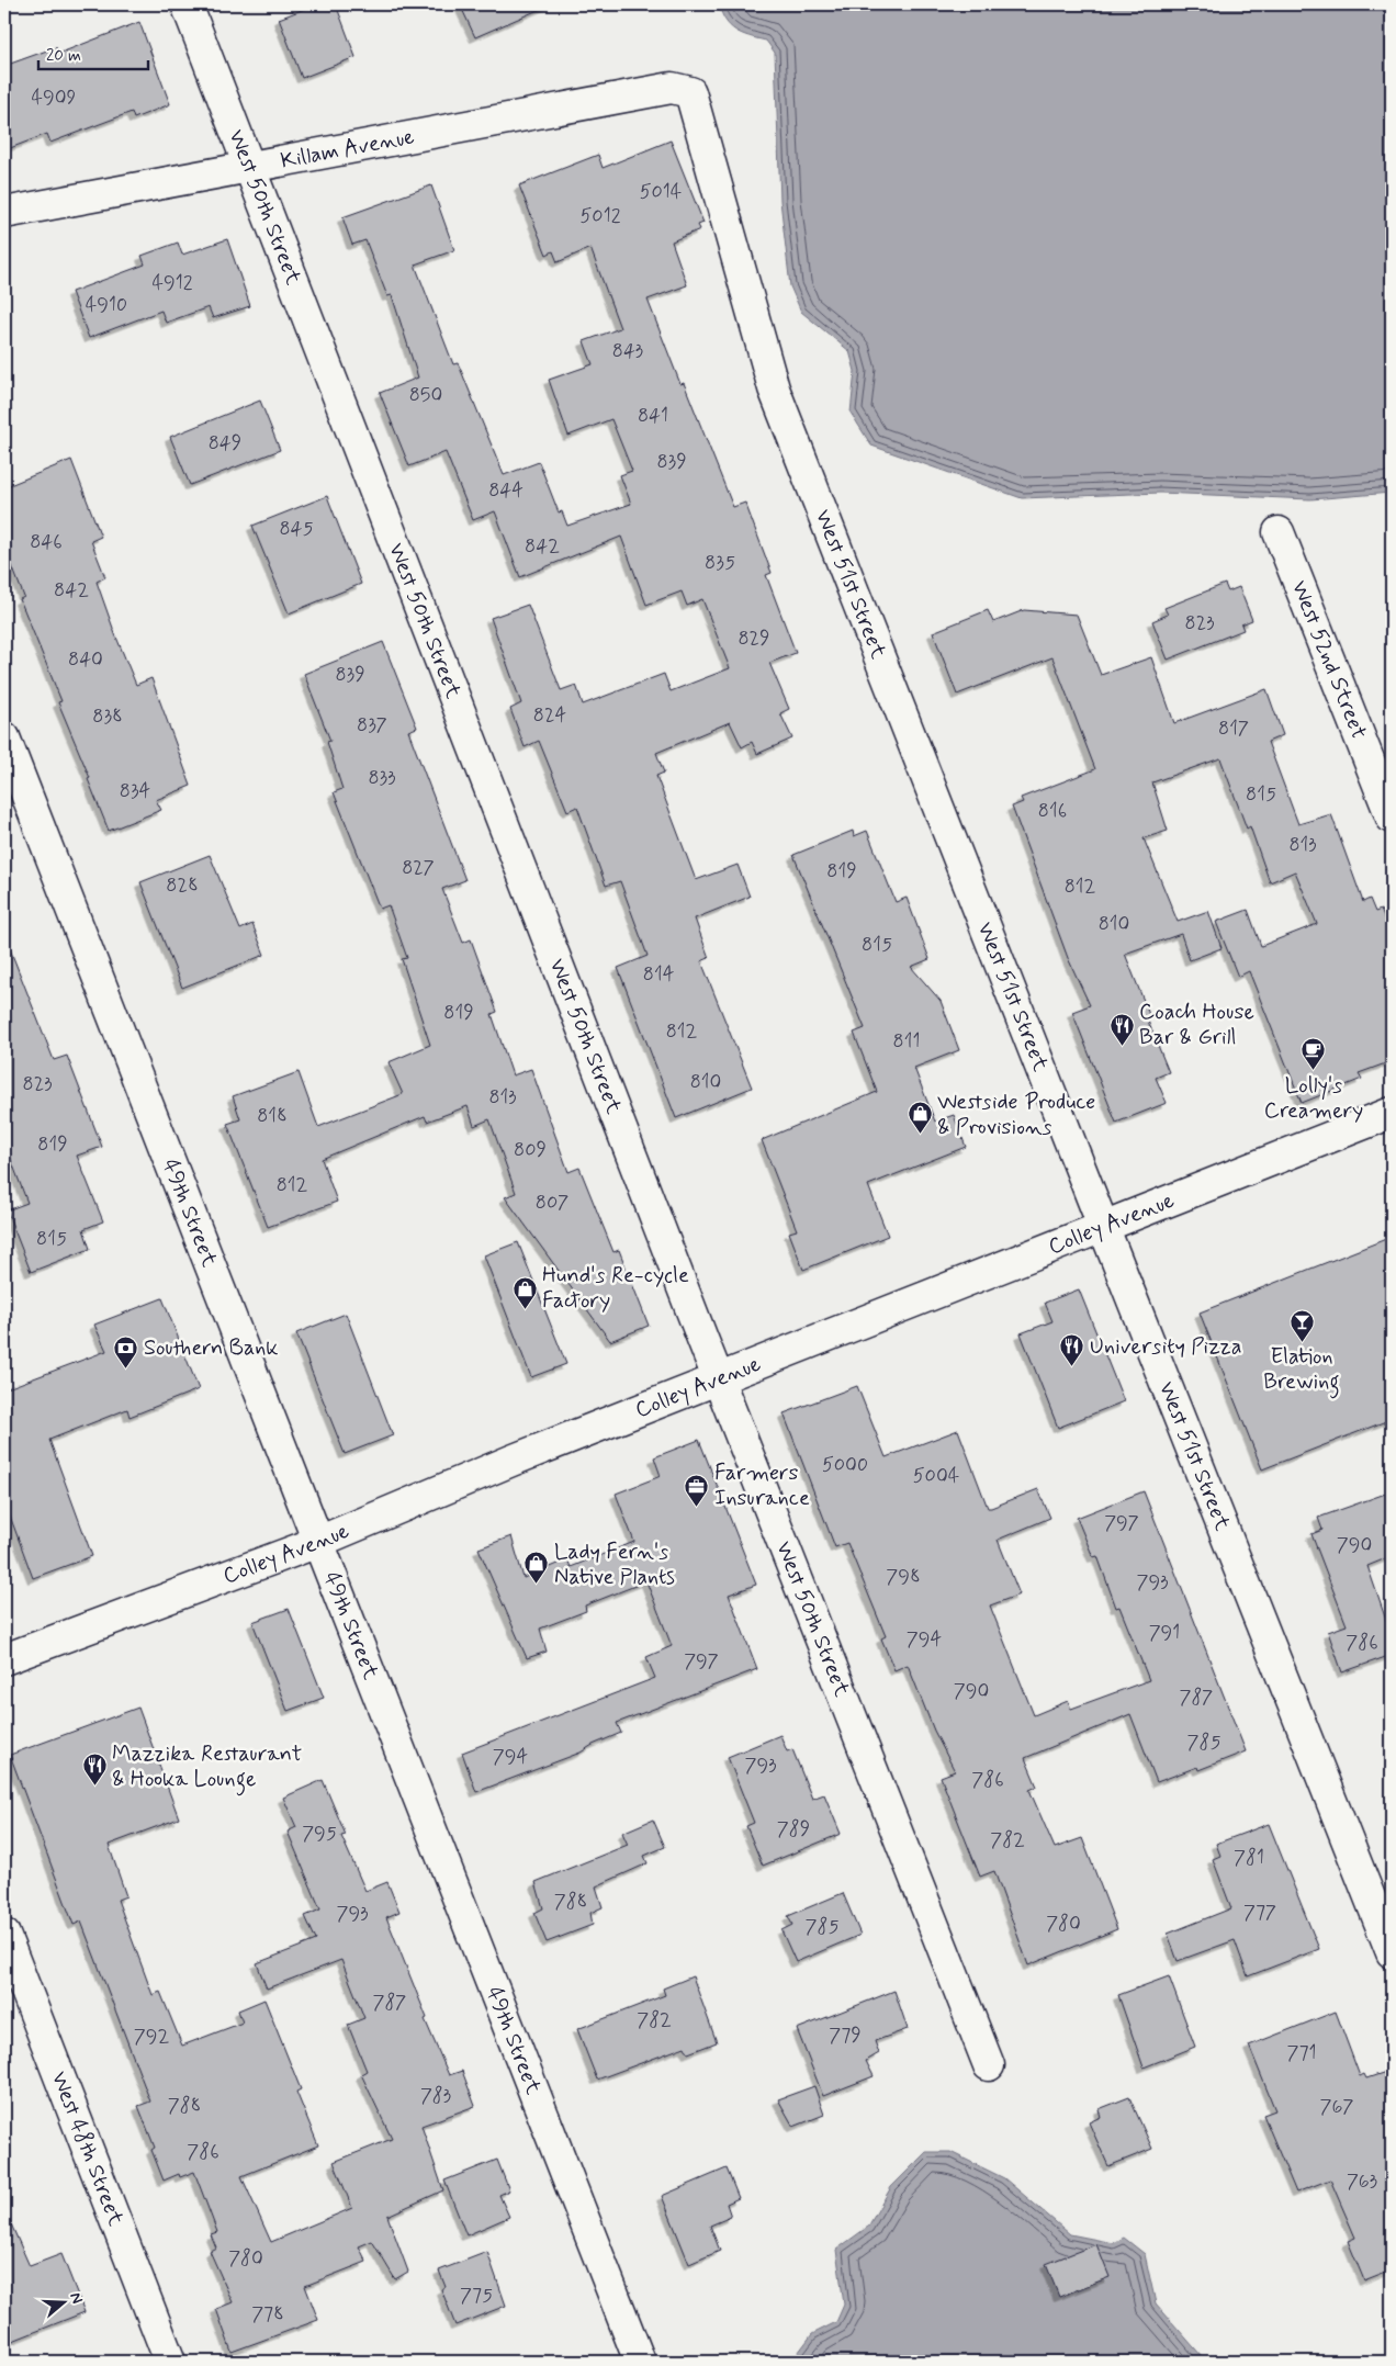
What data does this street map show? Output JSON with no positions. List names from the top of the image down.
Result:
{
  "streets": {
    "street": [
      "Killam Avenue",
      "West 50th Street",
      "West 51st Street",
      "West 52nd Street",
      "49th Street",
      "Colley Avenue",
      "West 48th Street"
    ]
  },
  "crossings": [
    ["Killam Avenue", "West 50th Street"],
    ["Killam Avenue", "West 51st Street"],
    ["West 50th Street", "Colley Avenue"],
    ["West 51st Street", "Colley Avenue"],
    ["49th Street", "Colley Avenue"]
  ],
  "places": {
    "restaurant": ["Coach House Bar & Grill", "University Pizza", "Mazzika Restaurant & Hooka Lounge"],
    "cafe": ["Lolly's Creamery"],
    "shop": ["Westside Produce & Provisions", "Hund's Re-cycle Factory", "Lady Fern's Native Plants"],
    "bar": ["Elation Brewing"],
    "bank": ["Southern Bank"],
    "office": ["Farmers Insurance"]
  },
  "house_numbers": [
    "4909",
    "5014",
    "5012",
    "4912",
    "4910",
    "843",
    "850",
    "841",
    "849",
    "839",
    "844",
    "845",
    "846",
    "842",
    "835",
    "842",
    "823",
    "829",
    "840",
    "839",
    "824",
    "838",
    "837",
    "817",
    "833",
    "834",
    "815",
    "816",
    "813",
    "827",
    "819",
    "828",
    "812",
    "810",
    "815",
    "814",
    "819",
    "812",
    "811",
    "810",
    "823",
    "813",
    "818",
    "819",
    "809",
    "812",
    "807",
    "815",
    "5000",
    "5004",
    "797",
    "790",
    "798",
    "793",
    "791",
    "794",
    "786",
    "797",
    "790",
    "787",
    "785",
    "794",
    "793",
    "786",
    "789",
    "795",
    "782",
    "781",
    "788",
    "777",
    "793",
    "780",
    "785",
    "787",
    "782",
    "779",
    "792",
    "771",
    "783",
    "788",
    "767",
    "786",
    "763",
    "780",
    "775",
    "778"
  ],
  "scale_bar": "20 m",
  "north": "right"
}
